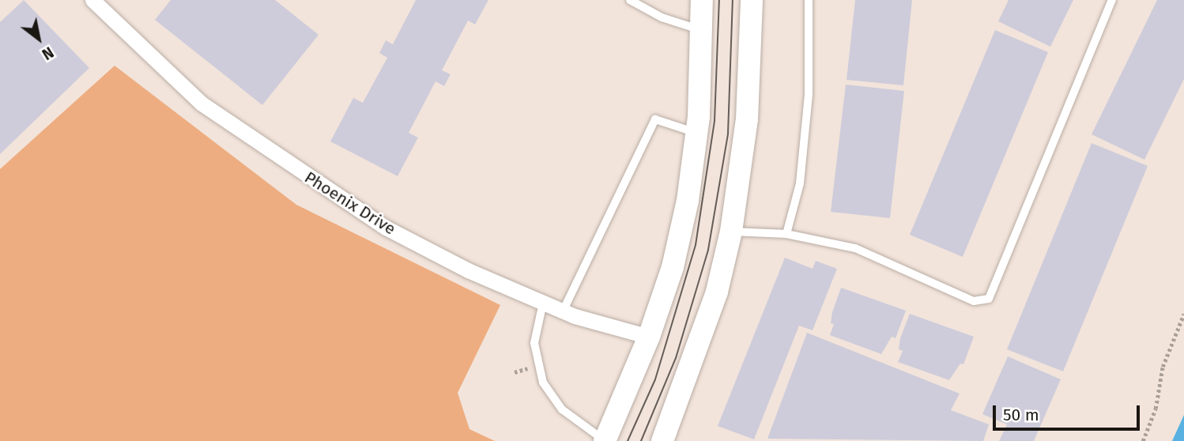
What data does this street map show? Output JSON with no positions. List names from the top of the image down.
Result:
{
  "streets": {
    "street": ["Phoenix Drive"]
  },
  "scale_bar": "50 m",
  "north": "bottom right"
}
